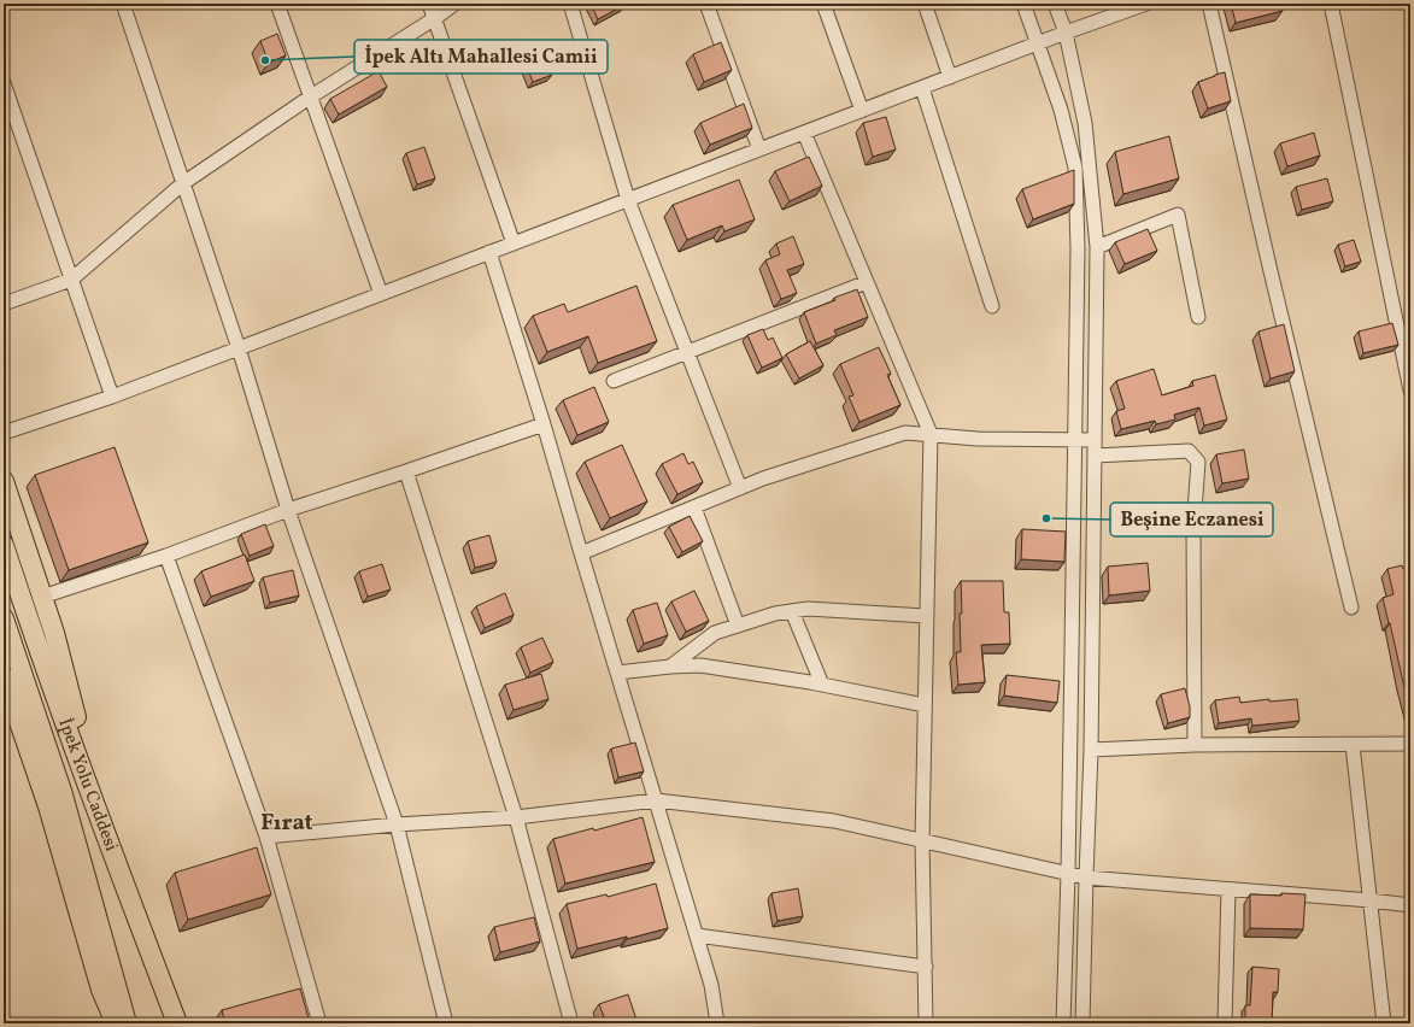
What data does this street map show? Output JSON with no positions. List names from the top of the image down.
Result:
{
  "streets": {
    "highway": ["İpek Yolu Caddesi"]
  },
  "districts": ["Fırat"],
  "places": ["İpek Altı Mahallesi Camii", "Beşine Eczanesi"]
}
